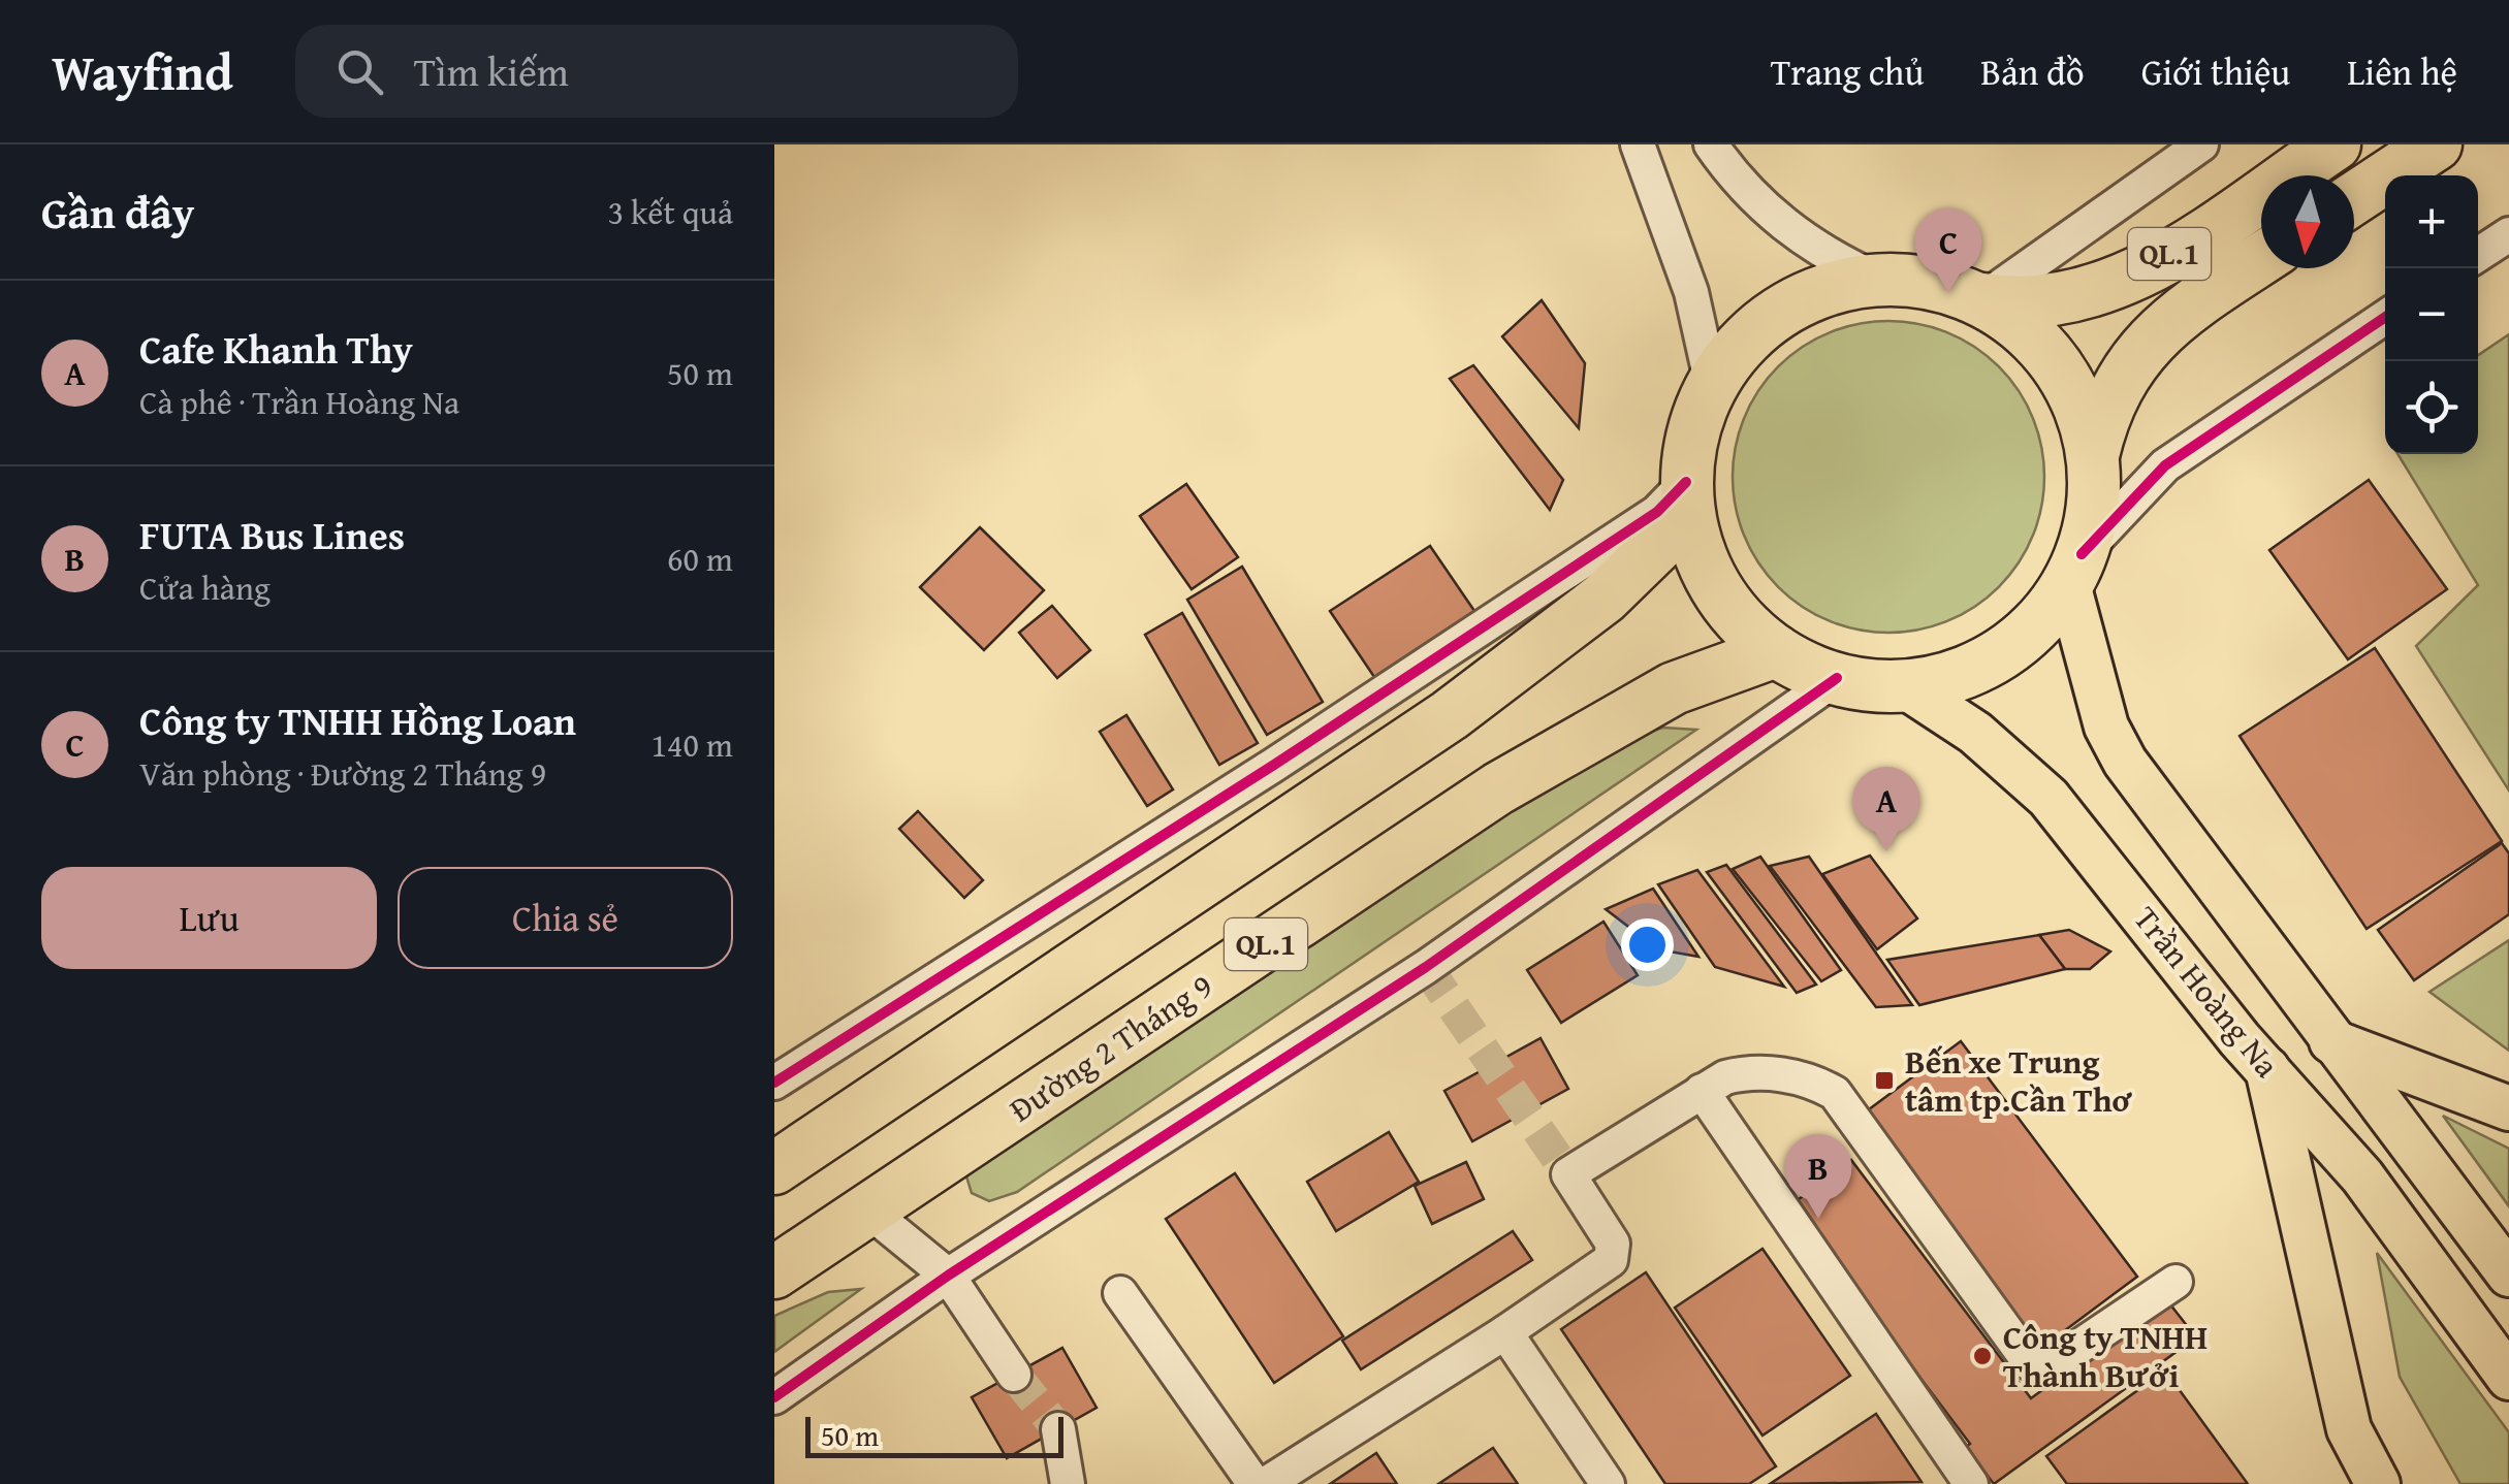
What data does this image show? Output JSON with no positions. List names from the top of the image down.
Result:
{
  "streets": {
    "highway": ["QL.1", "Đường 2 Tháng 9"],
    "main road": ["Trần Hoàng Na"]
  },
  "places": {
    "transit": ["Bến xe Trung tâm tp.Cần Thơ"],
    "other": ["Công ty TNHH Thành Bưởi"]
  },
  "scale_bar": "50 m",
  "north": "bottom",
  "page": {
    "header": "Wayfind",
    "search": "Tìm kiếm",
    "nav": [
      "Trang chủ",
      "Bản đồ",
      "Giới thiệu",
      "Liên hệ"
    ],
    "heading": ["Gần đây", "3 kết quả"],
    "map_buttons": ["+", "−"],
    "pins": ["C", "A", "B"],
    "list": [
      {
        "mark": "A",
        "name": "Cafe Khanh Thy",
        "note": "Cà phê · Trần Hoàng Na",
        "value": "50 m"
      },
      {
        "mark": "B",
        "name": "FUTA Bus Lines",
        "note": "Cửa hàng",
        "value": "60 m"
      },
      {
        "mark": "C",
        "name": "Công ty TNHH Hồng Loan",
        "note": "Văn phòng · Đường 2 Tháng 9",
        "value": "140 m"
      }
    ],
    "buttons": ["Lưu", "Chia sẻ"],
    "scale": "50 m"
  }
}
